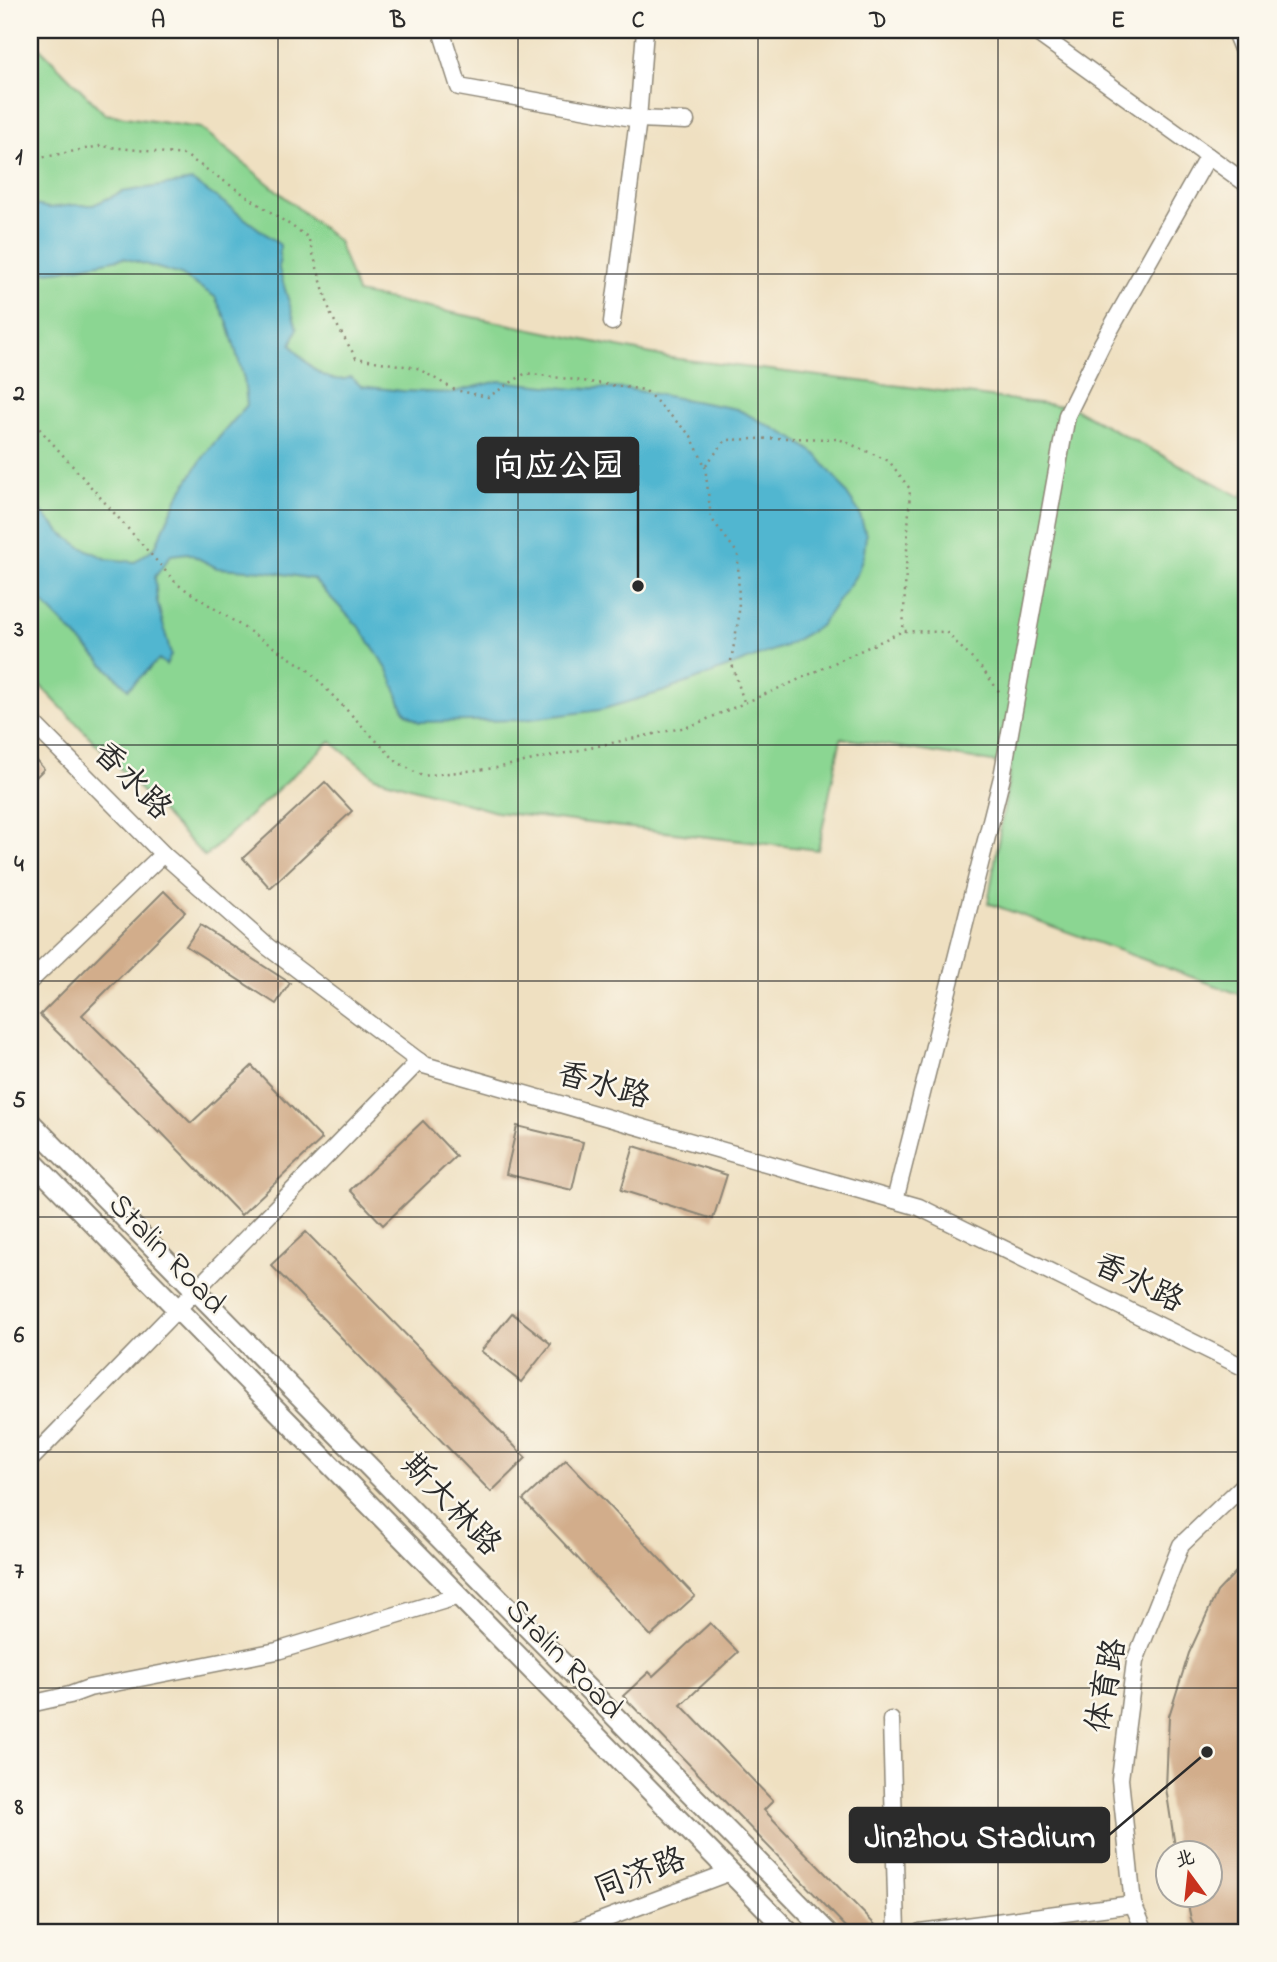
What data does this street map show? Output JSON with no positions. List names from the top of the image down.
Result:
{
  "streets": {
    "main road": ["Stalin Road", "斯大林路"],
    "street": ["香水路", "体育路", "同济路"]
  },
  "crossings": [
    ["Stalin Road", "同济路"]
  ],
  "places": ["向应公园", "Jinzhou Stadium"],
  "north": "top",
  "grid": {
    "columns": [
      "A",
      "B",
      "C",
      "D",
      "E"
    ],
    "rows": [
      "1",
      "2",
      "3",
      "4",
      "5",
      "6",
      "7",
      "8"
    ]
  }
}
